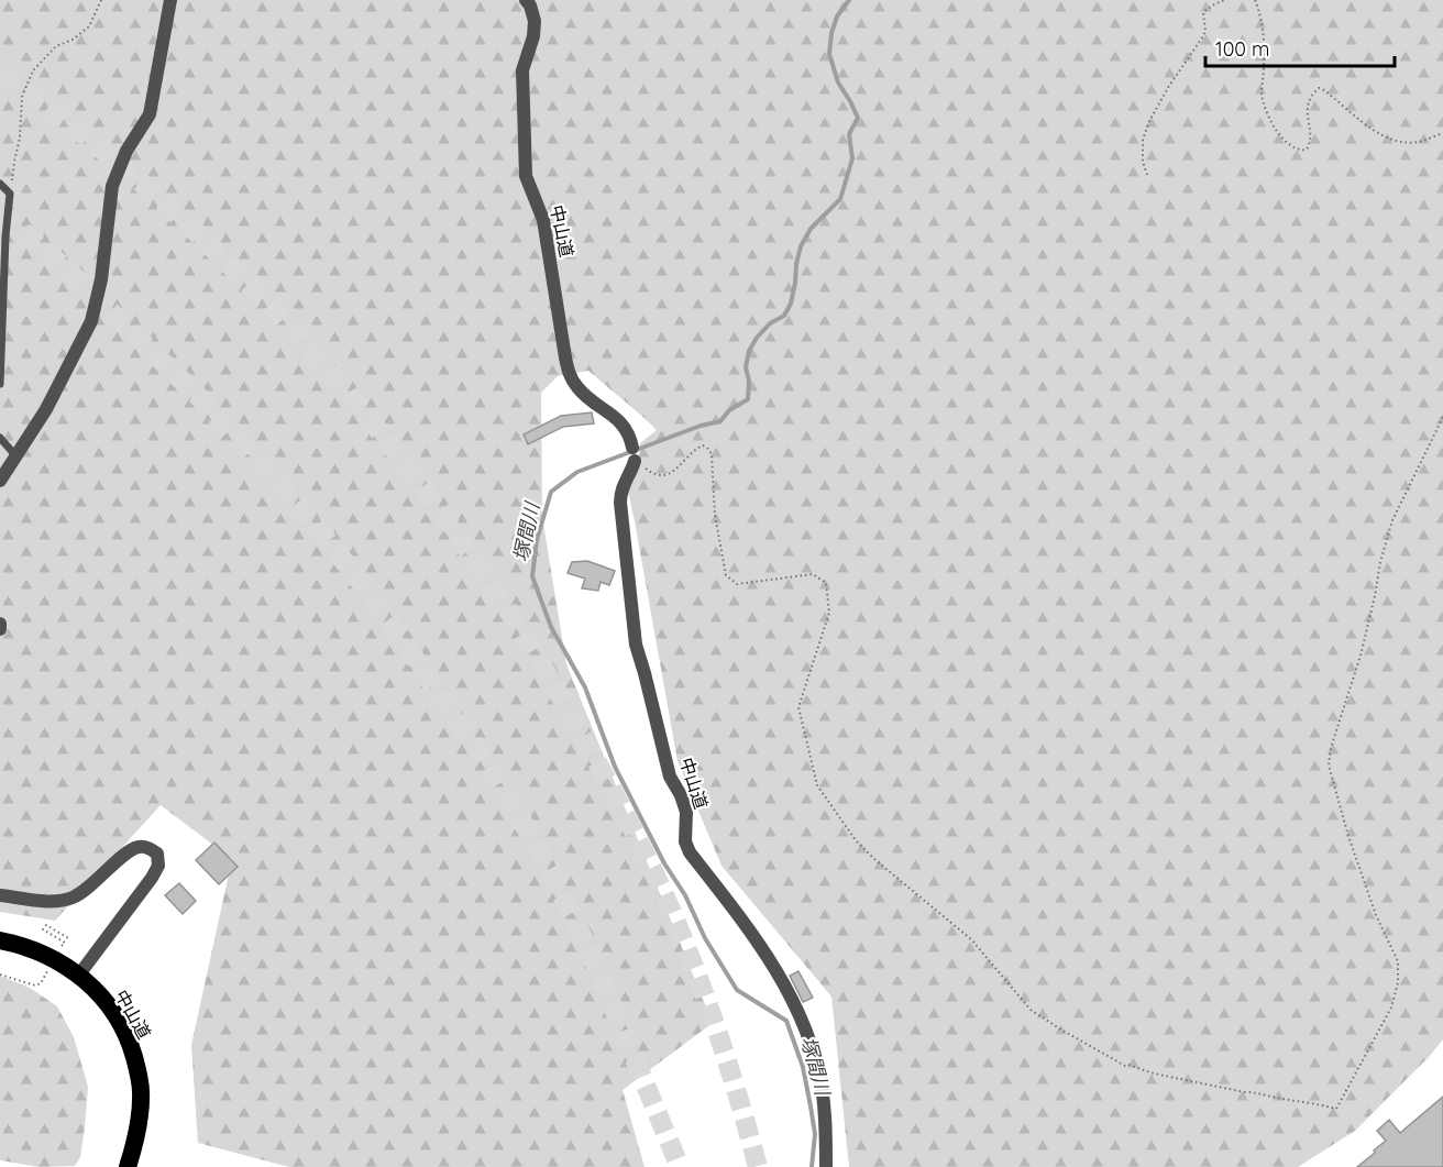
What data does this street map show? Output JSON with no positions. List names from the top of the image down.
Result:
{
  "streets": {
    "highway": ["中山道"]
  },
  "water": ["塚間川"],
  "scale_bar": "100 m"
}
